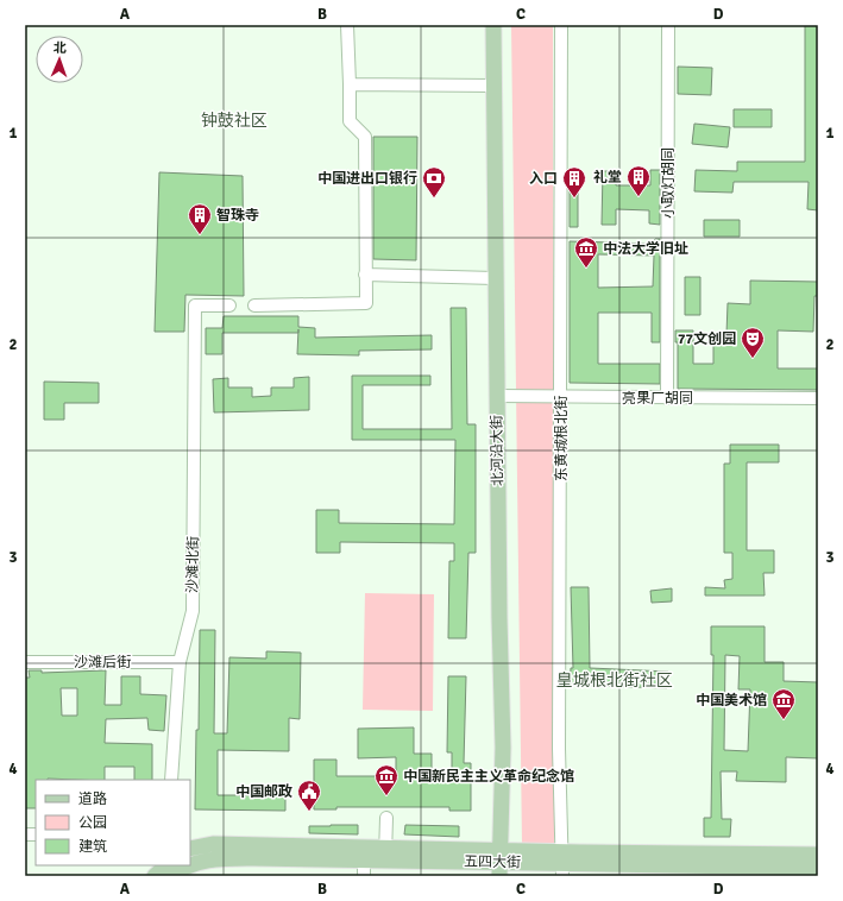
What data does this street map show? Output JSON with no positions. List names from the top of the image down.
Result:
{
  "streets": {
    "main road": ["北河沿大街", "五四大街"],
    "street": [
      "小取灯胡同",
      "亮果厂胡同",
      "东黄城根北街",
      "沙滩北街",
      "沙滩后街"
    ]
  },
  "crossings": [
    ["小取灯胡同", "亮果厂胡同"],
    ["亮果厂胡同", "东黄城根北街"],
    ["亮果厂胡同", "北河沿大街"],
    ["东黄城根北街", "五四大街"],
    ["北河沿大街", "五四大街"],
    ["沙滩北街", "沙滩后街"]
  ],
  "districts": ["钟鼓社区", "皇城根北街社区"],
  "places": {
    "building": ["礼堂", "入口", "智珠寺"],
    "bank": ["中国进出口银行"],
    "museum": ["中法大学旧址", "中国美术馆", "中国新民主主义革命纪念馆"],
    "theatre": ["77文创园"],
    "public building": ["中国邮政"]
  },
  "legend": ["道路", "公园", "建筑"],
  "north": "top",
  "grid": {
    "columns": [
      "A",
      "B",
      "C",
      "D"
    ],
    "rows": [
      "1",
      "2",
      "3",
      "4"
    ]
  }
}
